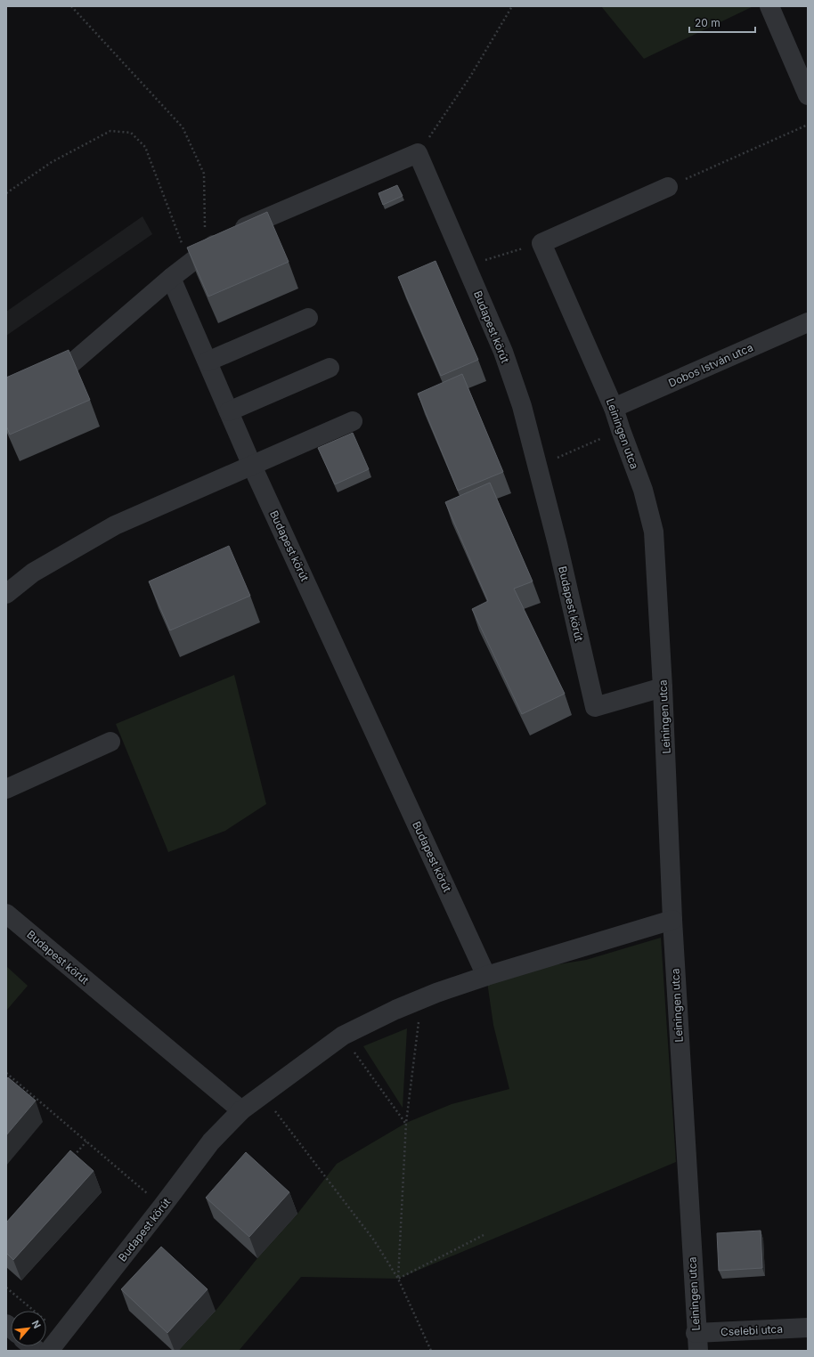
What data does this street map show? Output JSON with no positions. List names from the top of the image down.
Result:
{
  "streets": {
    "street": [
      "Budapest körút",
      "Dobos István utca",
      "Leiningen utca",
      "Cselebi utca"
    ]
  },
  "crossings": [
    ["Budapest körút", "Leiningen utca"],
    ["Dobos István utca", "Leiningen utca"],
    ["Leiningen utca", "Cselebi utca"]
  ],
  "scale_bar": "20 m",
  "north": "top right"
}
